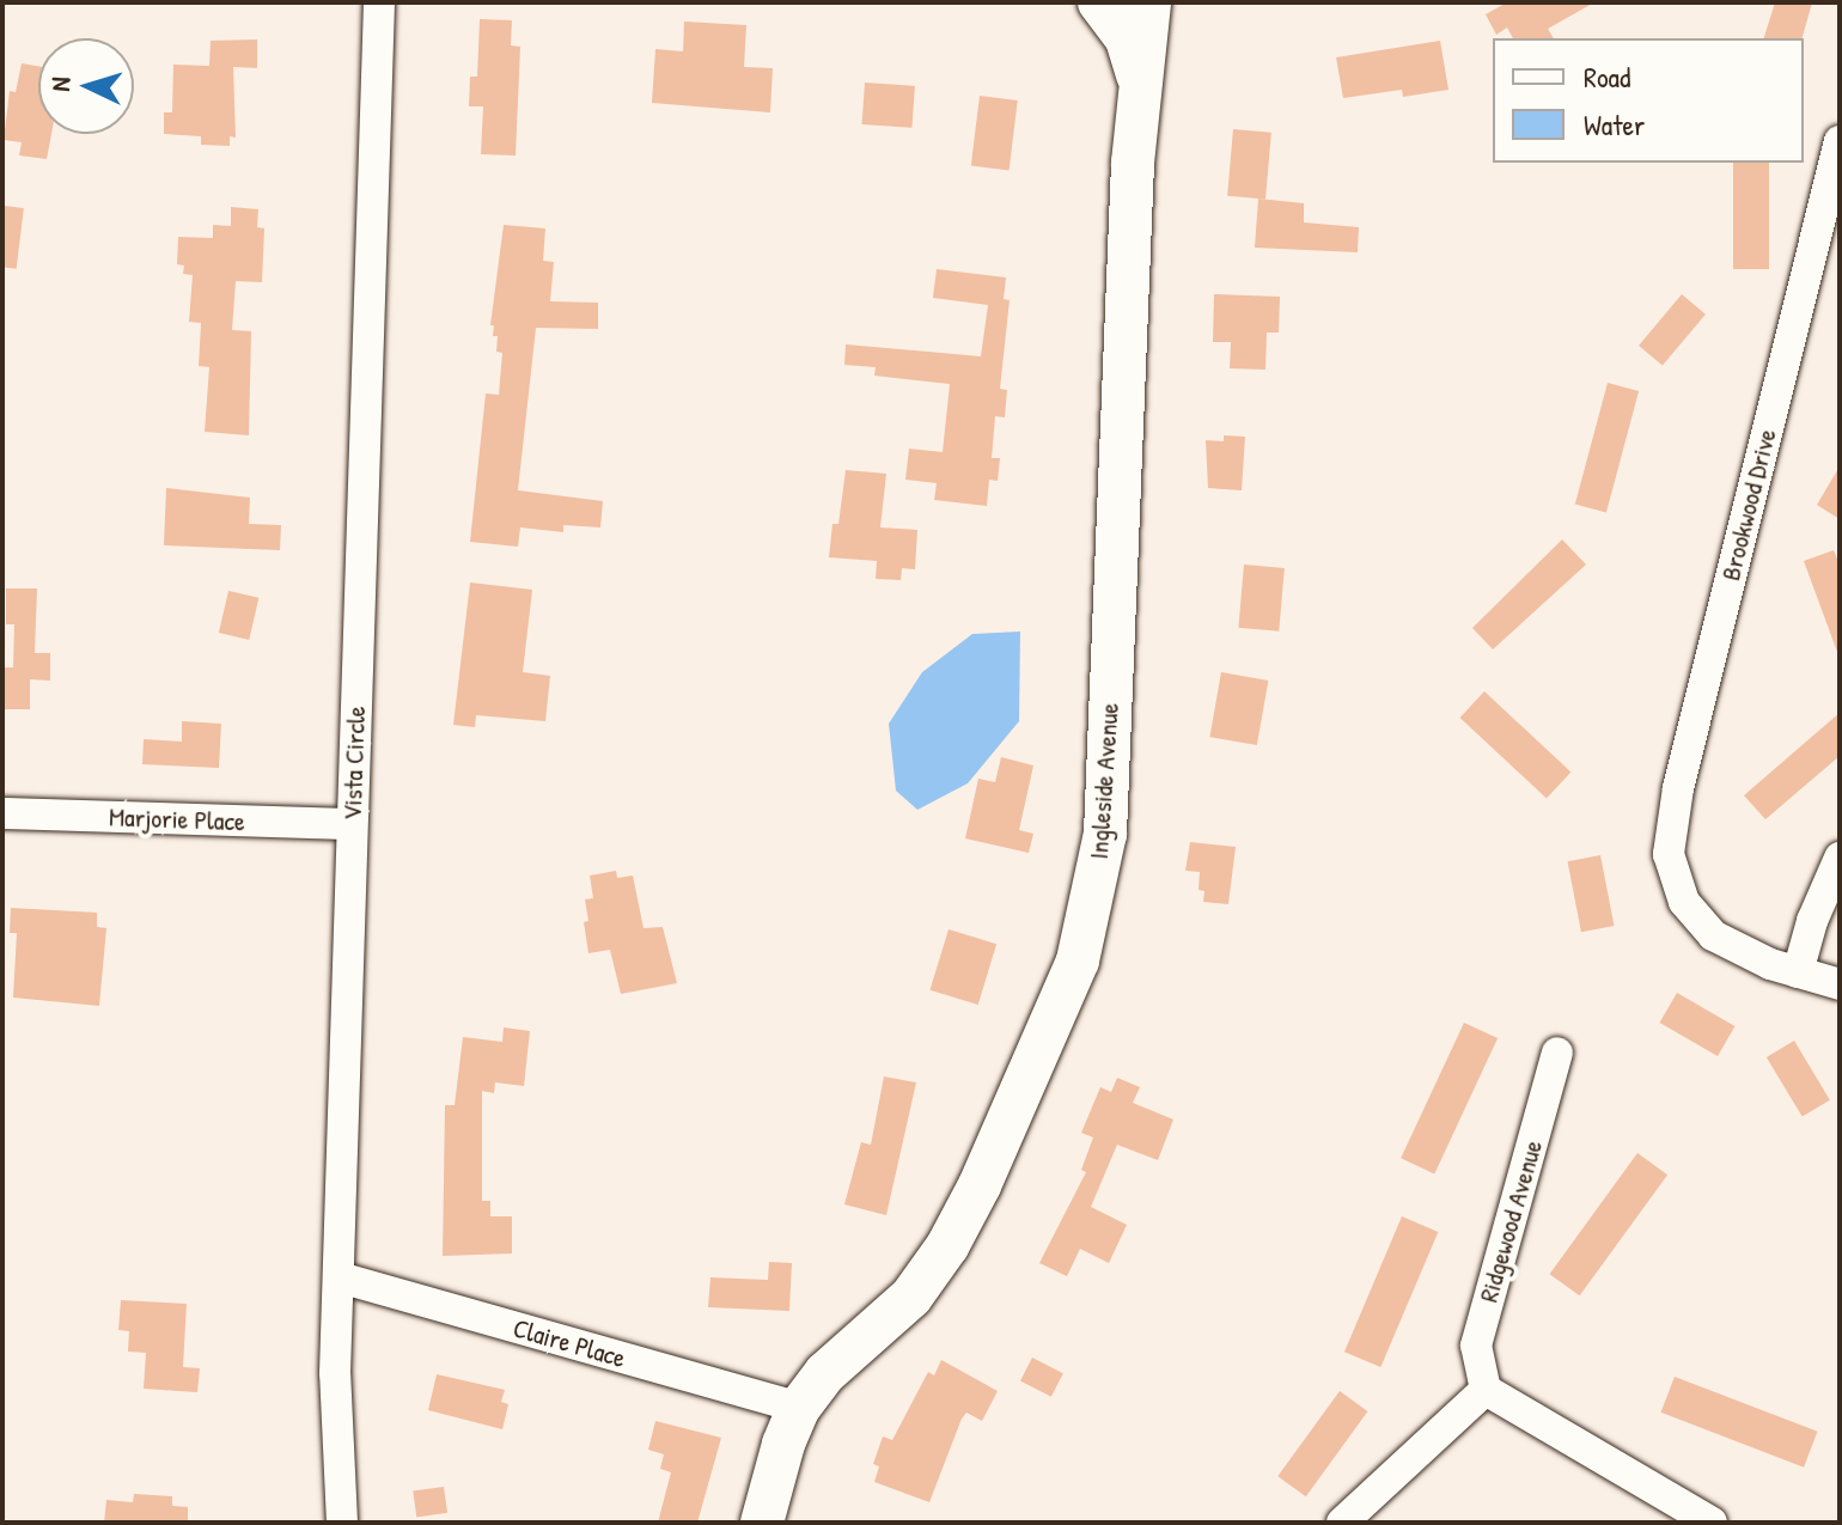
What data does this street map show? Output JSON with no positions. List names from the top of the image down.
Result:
{
  "streets": {
    "street": [
      "Brookwood Drive",
      "Vista Circle",
      "Ingleside Avenue",
      "Marjorie Place",
      "Ridgewood Avenue",
      "Claire Place"
    ]
  },
  "crossings": [
    ["Vista Circle", "Marjorie Place"],
    ["Vista Circle", "Claire Place"],
    ["Ingleside Avenue", "Claire Place"]
  ],
  "legend": ["Road", "Water"],
  "north": "left"
}
